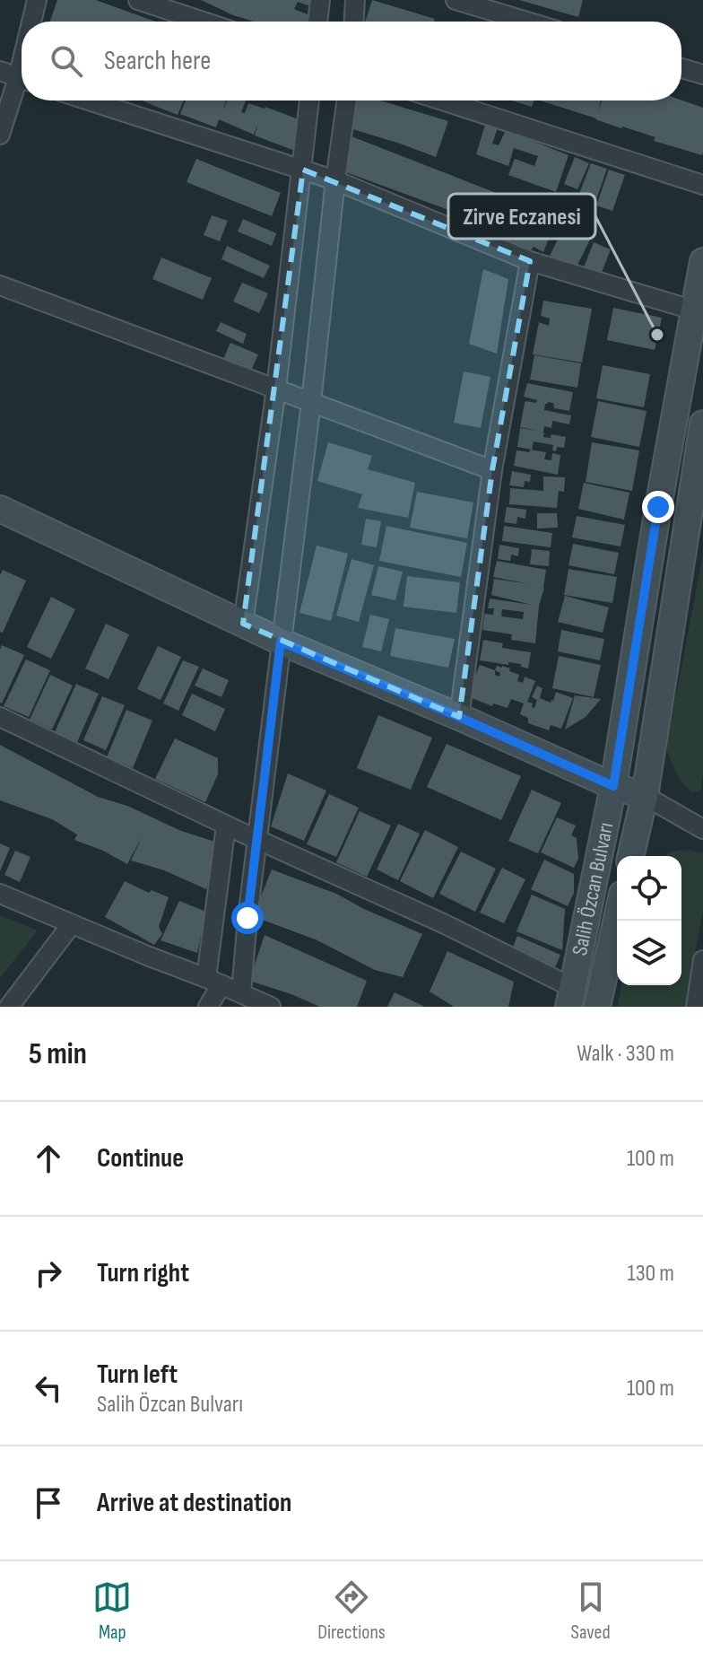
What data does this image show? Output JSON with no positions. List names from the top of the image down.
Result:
{
  "streets": {
    "main road": ["Salih Özcan Bulvarı"]
  },
  "places": ["Zirve Eczanesi"],
  "page": {
    "search": "Search here",
    "heading": ["5 min", "Walk · 330 m"],
    "list": [
      ["Continue", "100 m"],
      ["Turn right", "130 m"],
      ["Turn left", "Salih Özcan Bulvarı", "100 m"],
      "Arrive at destination"
    ],
    "nav": ["Map", "Directions", "Saved"]
  }
}
